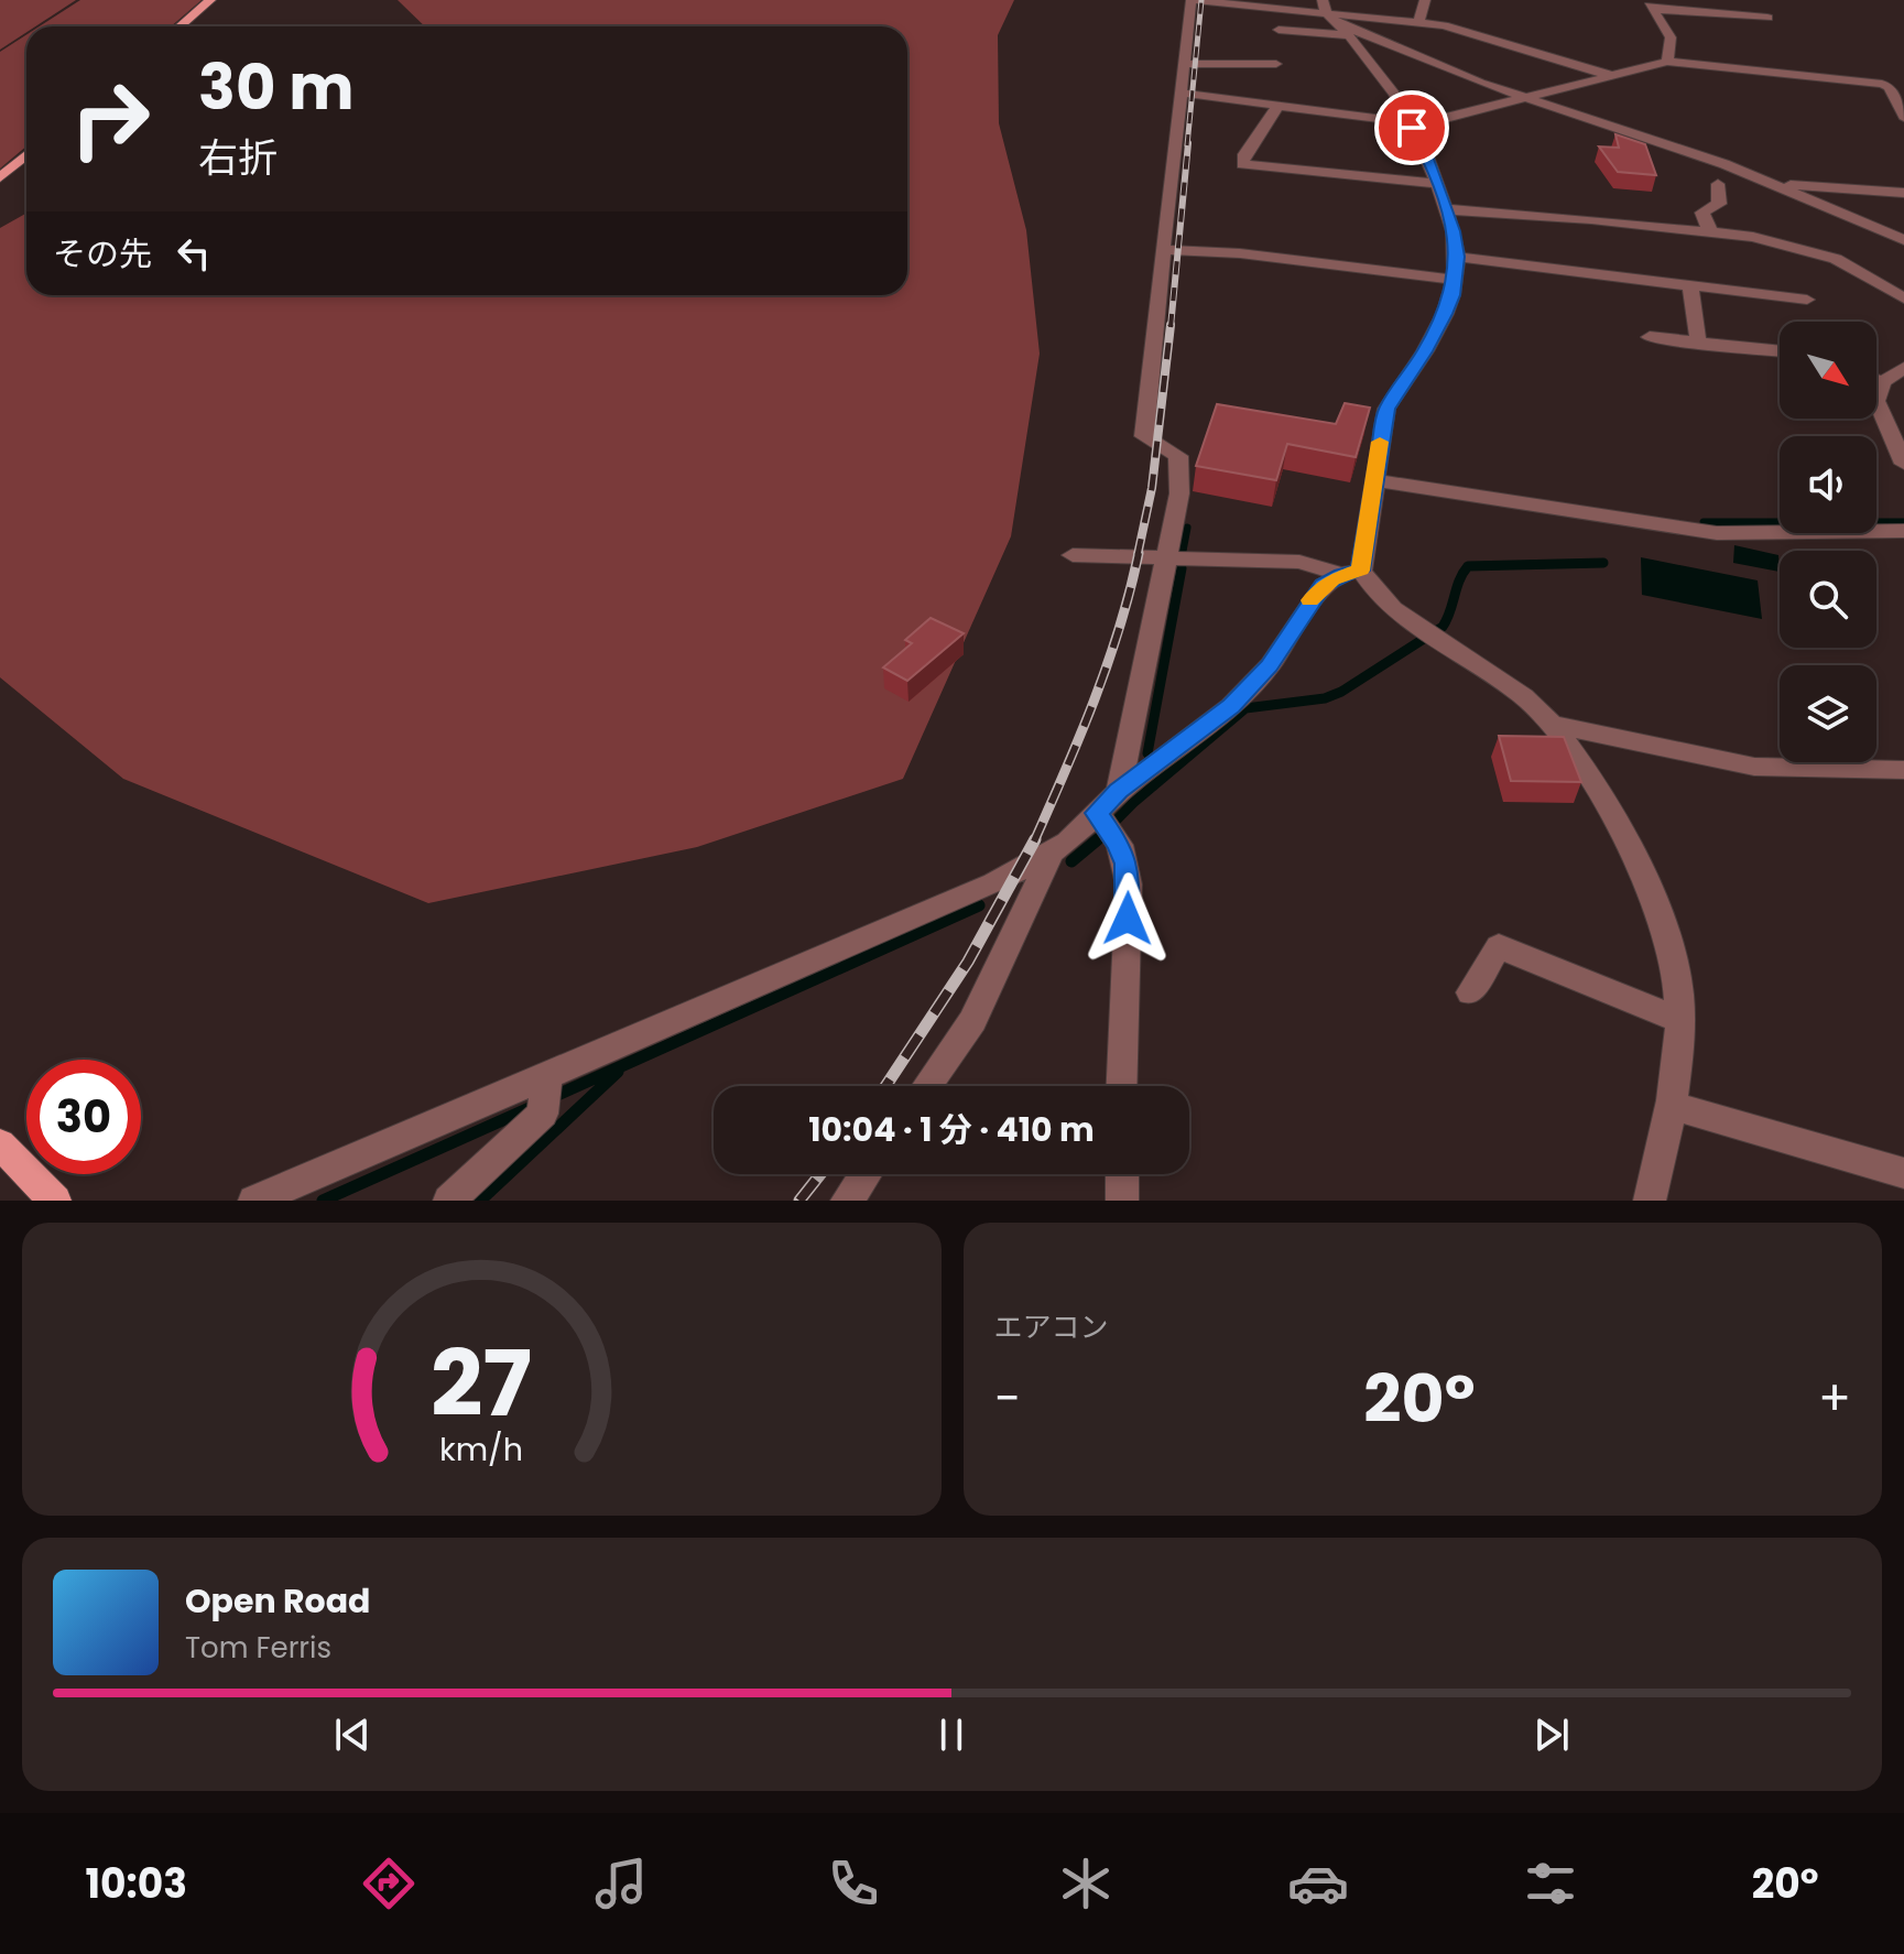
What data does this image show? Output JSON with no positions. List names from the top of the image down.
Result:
{
  "north": "bottom right",
  "page": {
    "turn": ["30 m", "右折"],
    "then": "その先",
    "limit": "30",
    "trip": "10:04 · 1 分 · 410 m",
    "tile": "エアコン",
    "heat": ["−", "20°", "+"],
    "song": ["Open Road", "Tom Ferris"],
    "tabs": ["10:03", "20°"],
    "gauge": ["27", "km/h"]
  }
}
